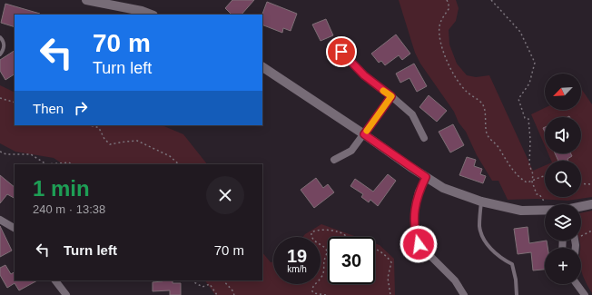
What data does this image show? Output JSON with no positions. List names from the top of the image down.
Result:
{
  "north": "bottom left",
  "page": {
    "turn": ["70 m", "Turn left"],
    "map_buttons": "+",
    "then": "Then",
    "heading": ["1 min", "240 m · 13:38"],
    "list": [
      {
        "name": "Turn left",
        "value": "70 m"
      }
    ],
    "speed": "19 km/h",
    "limit": "30"
  }
}
